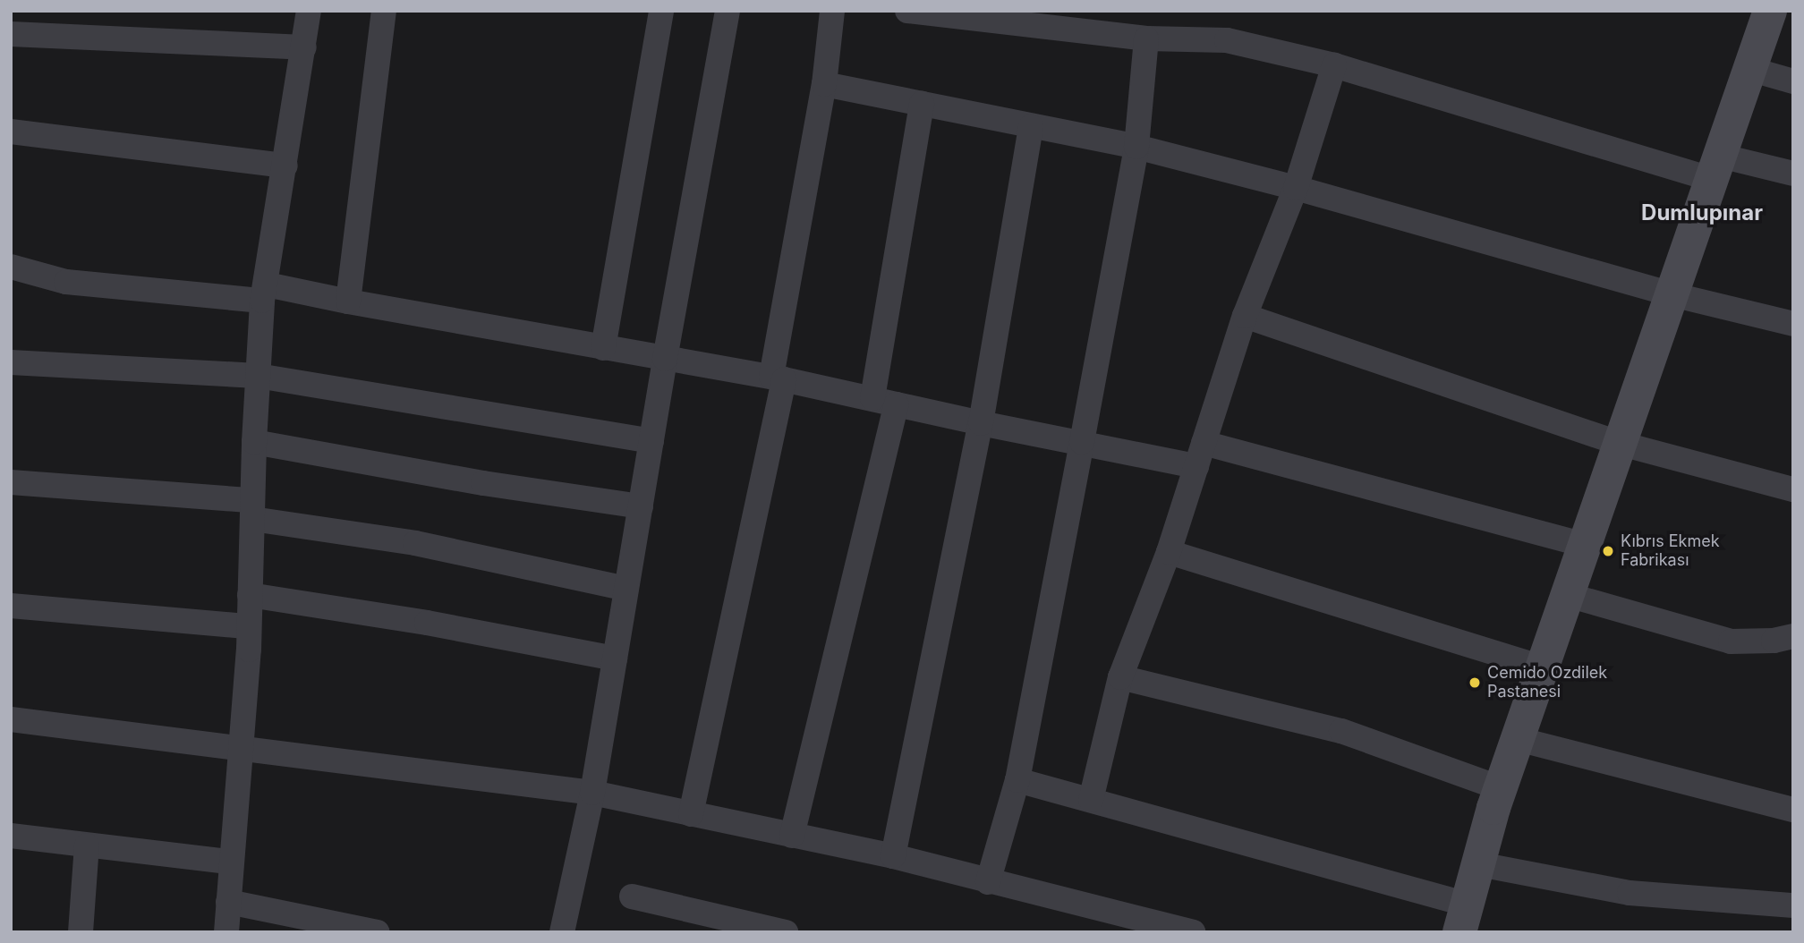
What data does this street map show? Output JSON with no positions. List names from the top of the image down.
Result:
{
  "districts": ["Dumlupınar"],
  "places": ["Kıbrıs Ekmek Fabrikası", "Cemido Ozdilek Pastanesi"]
}
